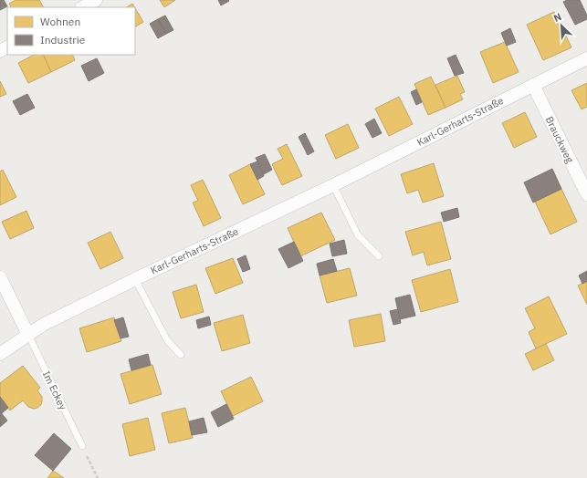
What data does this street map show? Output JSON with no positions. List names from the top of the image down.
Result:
{
  "streets": {
    "street": ["Karl-Gerharts-Straße", "Brauckweg", "Im Eckey"]
  },
  "crossings": [
    ["Karl-Gerharts-Straße", "Brauckweg"],
    ["Karl-Gerharts-Straße", "Im Eckey"]
  ],
  "legend": ["Wohnen", "Industrie"],
  "north": "top left"
}
